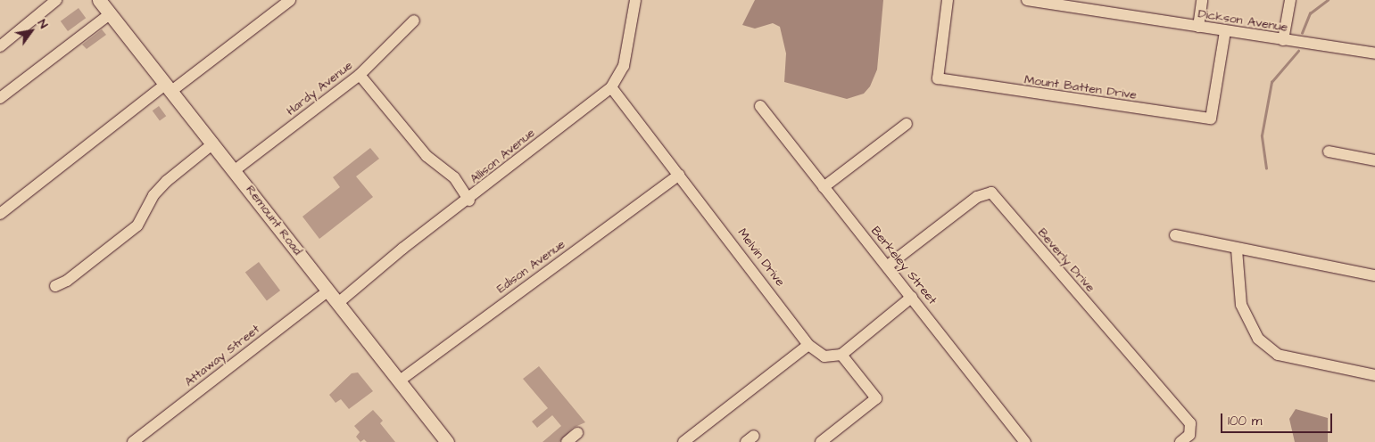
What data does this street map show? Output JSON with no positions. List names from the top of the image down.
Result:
{
  "streets": {
    "main road": ["Remount Road"],
    "street": [
      "Dickson Avenue",
      "Mount Batten Drive",
      "Hardy Avenue",
      "Allison Avenue",
      "Melvin Drive",
      "Beverly Drive",
      "Berkeley Street",
      "Edison Avenue",
      "Attaway Street"
    ]
  },
  "crossings": [
    ["Dickson Avenue", "Mount Batten Drive"],
    ["Hardy Avenue", "Remount Road"],
    ["Allison Avenue", "Remount Road"],
    ["Allison Avenue", "Melvin Drive"],
    ["Remount Road", "Edison Avenue"],
    ["Remount Road", "Attaway Street"],
    ["Melvin Drive", "Edison Avenue"],
    ["Beverly Drive", "Berkeley Street"]
  ],
  "scale_bar": "100 m",
  "north": "top right"
}
